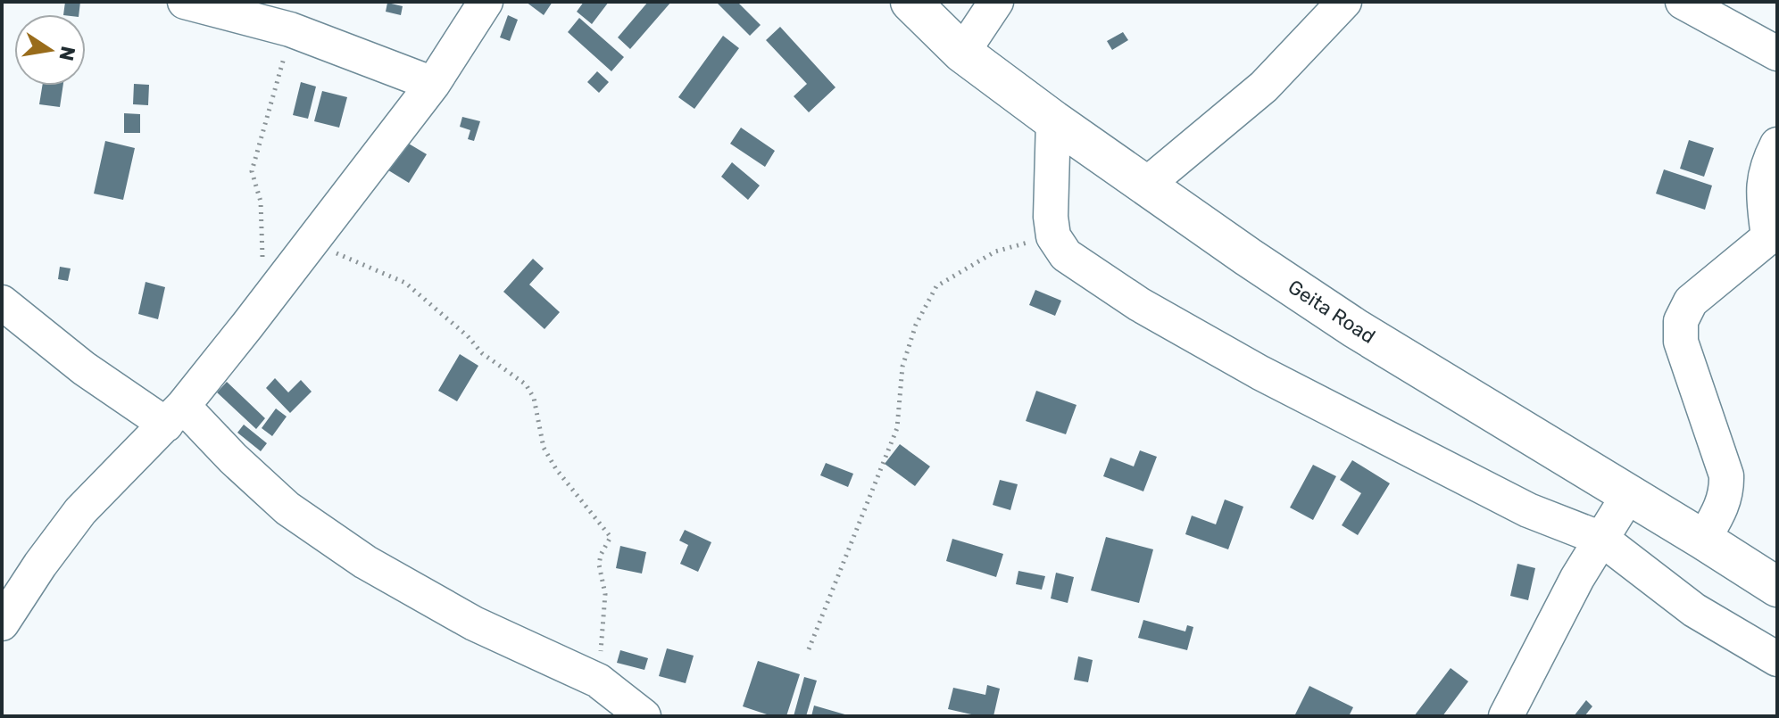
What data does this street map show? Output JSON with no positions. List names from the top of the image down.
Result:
{
  "streets": {
    "highway": ["Geita Road"]
  },
  "north": "right"
}
